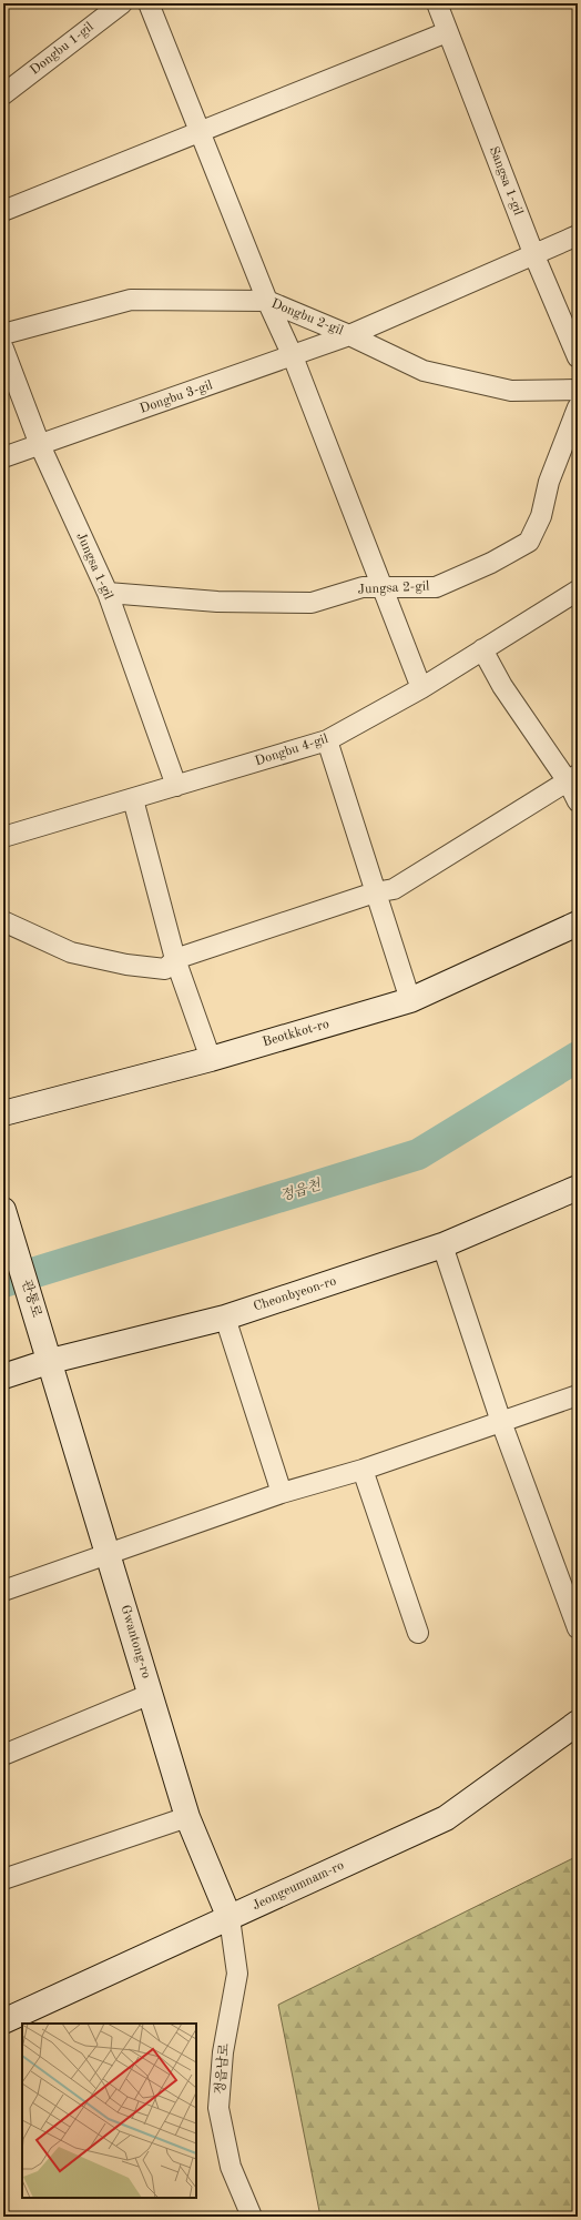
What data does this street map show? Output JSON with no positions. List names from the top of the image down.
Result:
{
  "streets": {
    "street": [
      "Dongbu 1-gil",
      "Sangsa 1-gil",
      "Dongbu 2-gil",
      "Dongbu 3-gil",
      "Jungsa 1-gil",
      "Jungsa 2-gil",
      "Dongbu 4-gil",
      "Beotkkot-ro",
      "Cheonbyeon-ro",
      "관통로",
      "Gwantong-ro",
      "Jeongeumnam-ro",
      "정읍남로"
    ]
  },
  "crossings": [
    ["Sangsa 1-gil", "Dongbu 3-gil"],
    ["Dongbu 2-gil", "Dongbu 3-gil"],
    ["Dongbu 3-gil", "Jungsa 1-gil"],
    ["Jungsa 1-gil", "Jungsa 2-gil"],
    ["Jungsa 1-gil", "Dongbu 4-gil"],
    ["Cheonbyeon-ro", "관통로"],
    ["Cheonbyeon-ro", "Gwantong-ro"],
    ["관통로", "Gwantong-ro"],
    ["Gwantong-ro", "Jeongeumnam-ro"],
    ["Gwantong-ro", "정읍남로"],
    ["Jeongeumnam-ro", "정읍남로"]
  ],
  "water": ["정읍천"]
}
